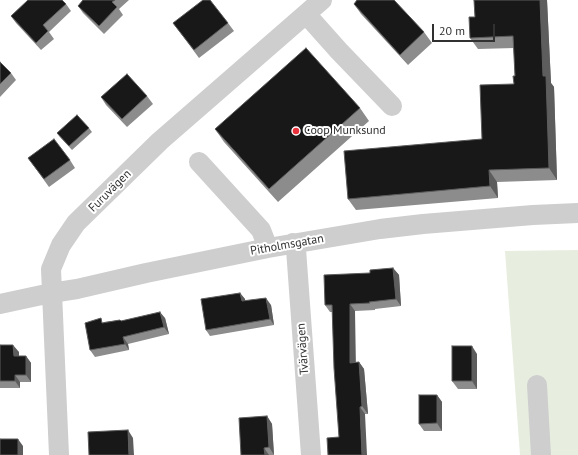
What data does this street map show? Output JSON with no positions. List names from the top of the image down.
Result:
{
  "streets": {
    "street": ["Furuvägen", "Pitholmsgatan", "Tvärvägen"]
  },
  "crossings": [
    ["Furuvägen", "Pitholmsgatan"],
    ["Pitholmsgatan", "Tvärvägen"]
  ],
  "places": ["Coop Munksund"],
  "scale_bar": "20 m"
}
